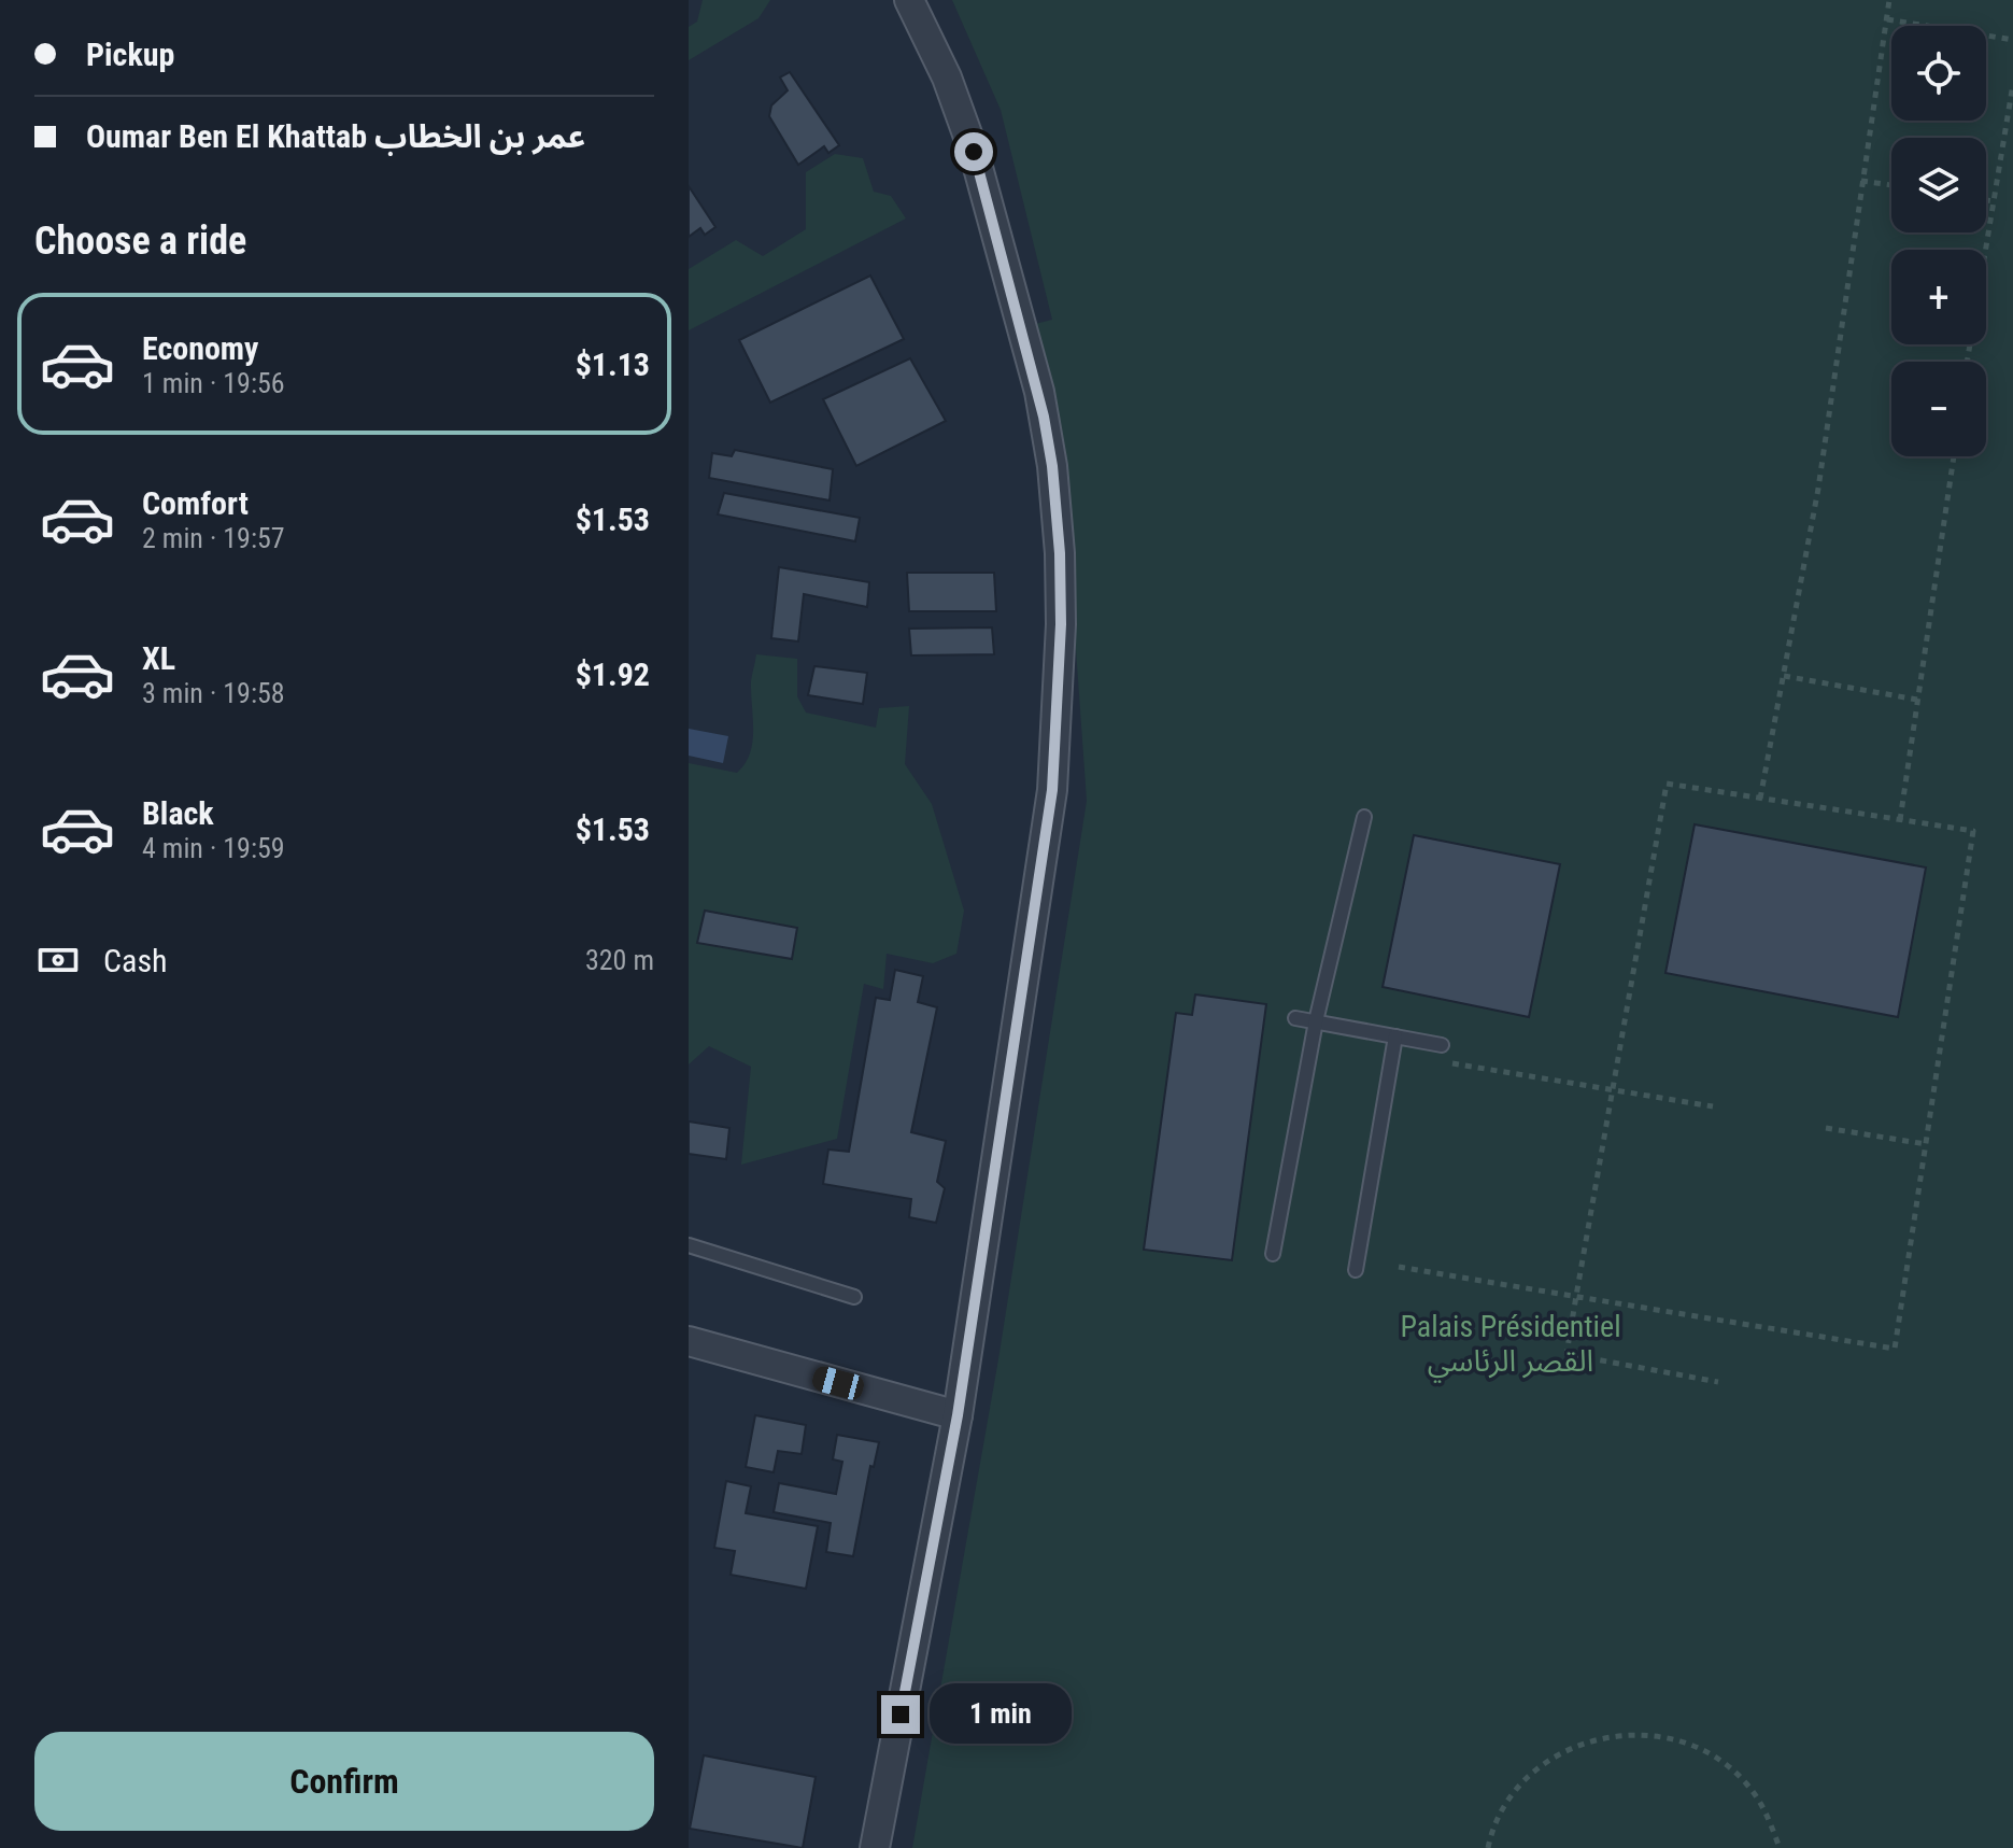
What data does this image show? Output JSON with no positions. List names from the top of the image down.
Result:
{
  "parks": ["Palais Présidentiel القصر الرئاسي"],
  "page": {
    "banner": ["Pickup", "Oumar Ben El Khattab عمر بن الخطاب"],
    "map_buttons": ["+", "−"],
    "heading": "Choose a ride",
    "list": [
      {
        "name": "Economy",
        "note": "1 min · 19:56",
        "value": "$1.13"
      },
      {
        "name": "Comfort",
        "note": "2 min · 19:57",
        "value": "$1.53"
      },
      {
        "name": "XL",
        "note": "3 min · 19:58",
        "value": "$1.92"
      },
      {
        "name": "Black",
        "note": "4 min · 19:59",
        "value": "$1.53"
      }
    ],
    "pay": ["Cash", "320 m"],
    "bubble": "1 min",
    "buttons": "Confirm"
  }
}
